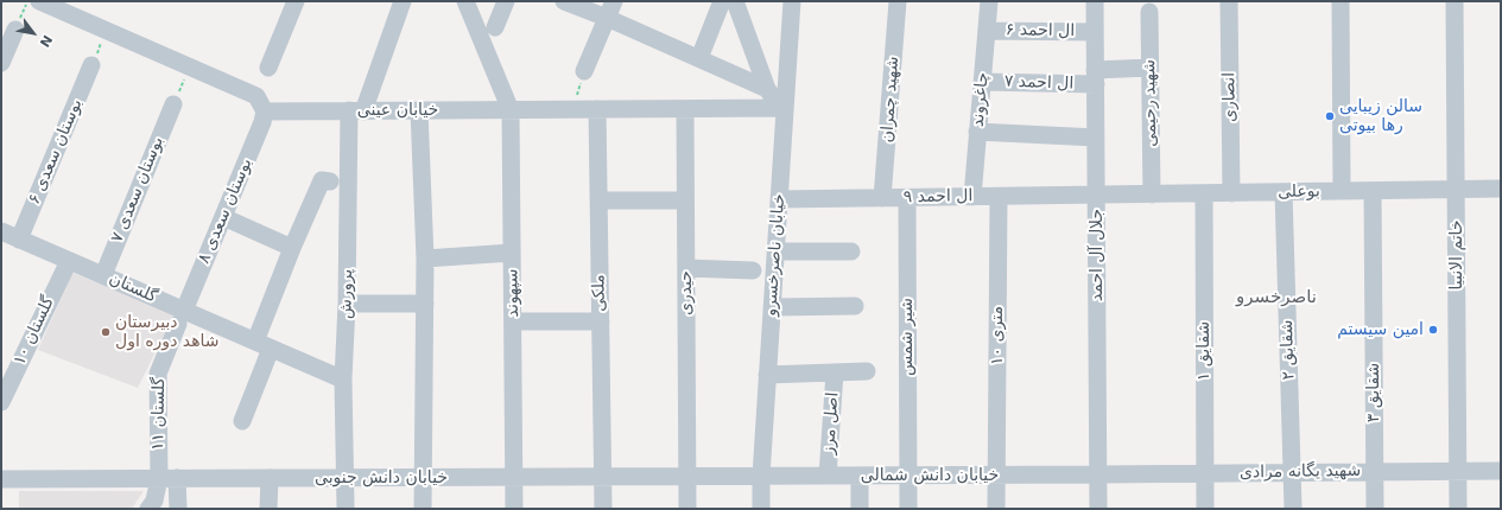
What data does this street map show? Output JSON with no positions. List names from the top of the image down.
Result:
{
  "streets": {
    "street": [
      "ال احمد ۶",
      "ال احمد ۷",
      "انصاری",
      "شهید چمران",
      "چاغروند",
      "شهید رحیمی",
      "خیابان عینی",
      "بوستان سعدی ۶",
      "بوستان سعدی ۷",
      "بوعلی",
      "ال احمد ۹",
      "بوستان سعدی ۸",
      "خیابان ناصرخسرو",
      "جلال آل احمد",
      "خاتم الانبیا",
      "گلستان",
      "سپهوند",
      "ملکی",
      "حیدری",
      "پرورش",
      "گلستان ۱۰",
      "۱۰ متری",
      "شیر شمس",
      "شقایق ۲",
      "شقایق ۱",
      "شقایق ۳",
      "گلستان ۱۱",
      "اصل مرز",
      "شهید یگانه مرادی",
      "خیابان دانش شمالی",
      "خیابان دانش جنوبی"
    ]
  },
  "crossings": [
    ["ال احمد ۶", "چاغروند"],
    ["ال احمد ۶", "جلال آل احمد"],
    ["ال احمد ۷", "چاغروند"],
    ["ال احمد ۷", "شهید رحیمی"],
    ["ال احمد ۷", "جلال آل احمد"],
    ["انصاری", "بوعلی"],
    ["شهید چمران", "ال احمد ۹"],
    ["چاغروند", "ال احمد ۹"],
    ["شهید رحیمی", "بوعلی"],
    ["خیابان عینی", "بوستان سعدی ۸"],
    ["خیابان عینی", "خیابان ناصرخسرو"],
    ["خیابان عینی", "سپهوند"],
    ["خیابان عینی", "ملکی"],
    ["خیابان عینی", "حیدری"],
    ["خیابان عینی", "پرورش"],
    ["بوستان سعدی ۶", "گلستان"],
    ["بوستان سعدی ۷", "گلستان"],
    ["بوعلی", "ال احمد ۹"],
    ["بوعلی", "جلال آل احمد"],
    ["بوعلی", "خاتم الانبیا"],
    ["بوعلی", "شقایق ۲"],
    ["بوعلی", "شقایق ۱"],
    ["بوعلی", "شقایق ۳"],
    ["ال احمد ۹", "خیابان ناصرخسرو"],
    ["ال احمد ۹", "جلال آل احمد"],
    ["ال احمد ۹", "۱۰ متری"],
    ["ال احمد ۹", "شیر شمس"],
    ["بوستان سعدی ۸", "گلستان"],
    ["بوستان سعدی ۸", "گلستان ۱۱"],
    ["خیابان ناصرخسرو", "خیابان دانش شمالی"],
    ["خیابان ناصرخسرو", "خیابان دانش جنوبی"],
    ["جلال آل احمد", "شهید یگانه مرادی"],
    ["جلال آل احمد", "خیابان دانش شمالی"],
    ["خاتم الانبیا", "شهید یگانه مرادی"],
    ["گلستان", "پرورش"],
    ["گلستان", "گلستان ۱۰"],
    ["گلستان", "گلستان ۱۱"],
    ["سپهوند", "خیابان دانش جنوبی"],
    ["ملکی", "خیابان دانش جنوبی"],
    ["حیدری", "خیابان دانش جنوبی"],
    ["پرورش", "خیابان دانش جنوبی"],
    ["۱۰ متری", "خیابان دانش شمالی"],
    ["شیر شمس", "خیابان دانش شمالی"],
    ["شقایق ۲", "شهید یگانه مرادی"],
    ["شقایق ۱", "شهید یگانه مرادی"],
    ["شقایق ۳", "شهید یگانه مرادی"],
    ["گلستان ۱۱", "خیابان دانش جنوبی"],
    ["اصل مرز", "خیابان دانش شمالی"],
    ["شهید یگانه مرادی", "خیابان دانش شمالی"],
    ["خیابان دانش شمالی", "خیابان دانش جنوبی"]
  ],
  "districts": ["ناصرخسرو"],
  "places": ["سالن زیبایی رها بیوتی", "امین سیستم", "دبیرستان شاهد دوره اول"],
  "north": "bottom right"
}
